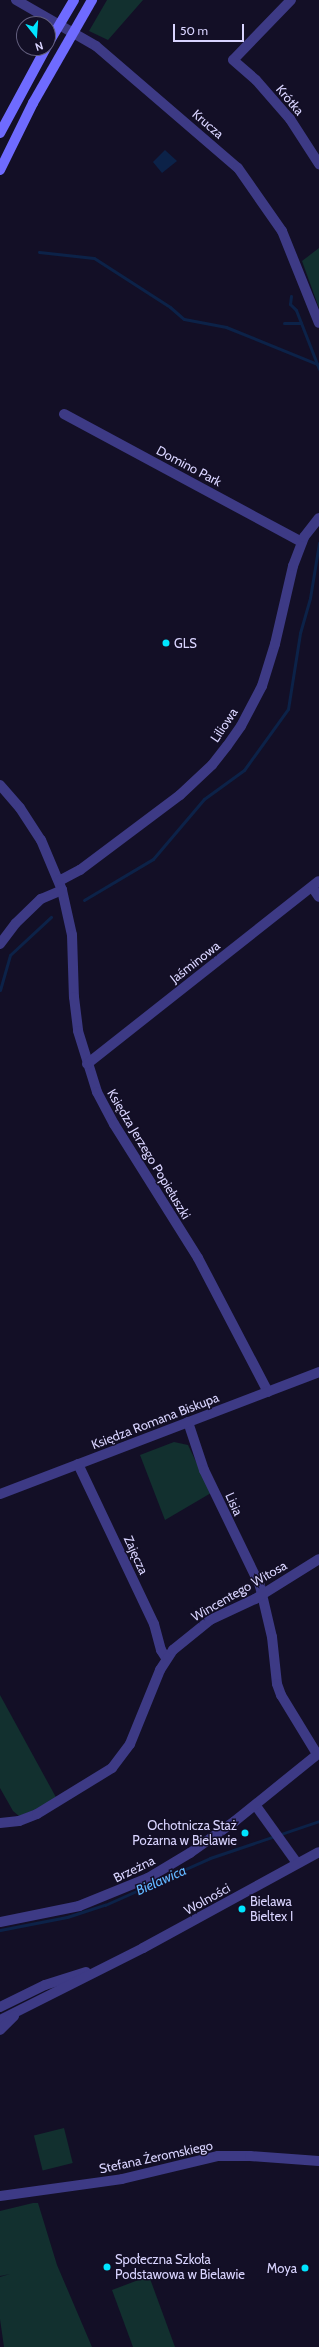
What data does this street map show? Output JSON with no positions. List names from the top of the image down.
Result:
{
  "streets": {
    "street": [
      "Krótka",
      "Krucza",
      "Domino Park",
      "Liliowa",
      "Jaśminowa",
      "Księdza Jerzego Popiełuszki",
      "Księdza Romana Biskupa",
      "Lisia",
      "Zajęcza",
      "Wincentego Witosa",
      "Brzeżna",
      "Wolności",
      "Stefana Żeromskiego"
    ]
  },
  "crossings": [
    ["Domino Park", "Liliowa"],
    ["Liliowa", "Księdza Jerzego Popiełuszki"],
    ["Jaśminowa", "Księdza Jerzego Popiełuszki"],
    ["Księdza Jerzego Popiełuszki", "Księdza Romana Biskupa"],
    ["Księdza Romana Biskupa", "Lisia"],
    ["Księdza Romana Biskupa", "Zajęcza"],
    ["Lisia", "Wincentego Witosa"],
    ["Lisia", "Brzeżna"],
    ["Zajęcza", "Wincentego Witosa"],
    ["Wincentego Witosa", "Brzeżna"]
  ],
  "water": ["Bielawica"],
  "places": [
    "GLS",
    "Ochotnicza Staż Pożarna w Bielawie",
    "Bielawa Bieltex I",
    "Społeczna Szkoła Podstawowa w Bielawie",
    "Moya"
  ],
  "scale_bar": "50 m",
  "north": "bottom"
}
